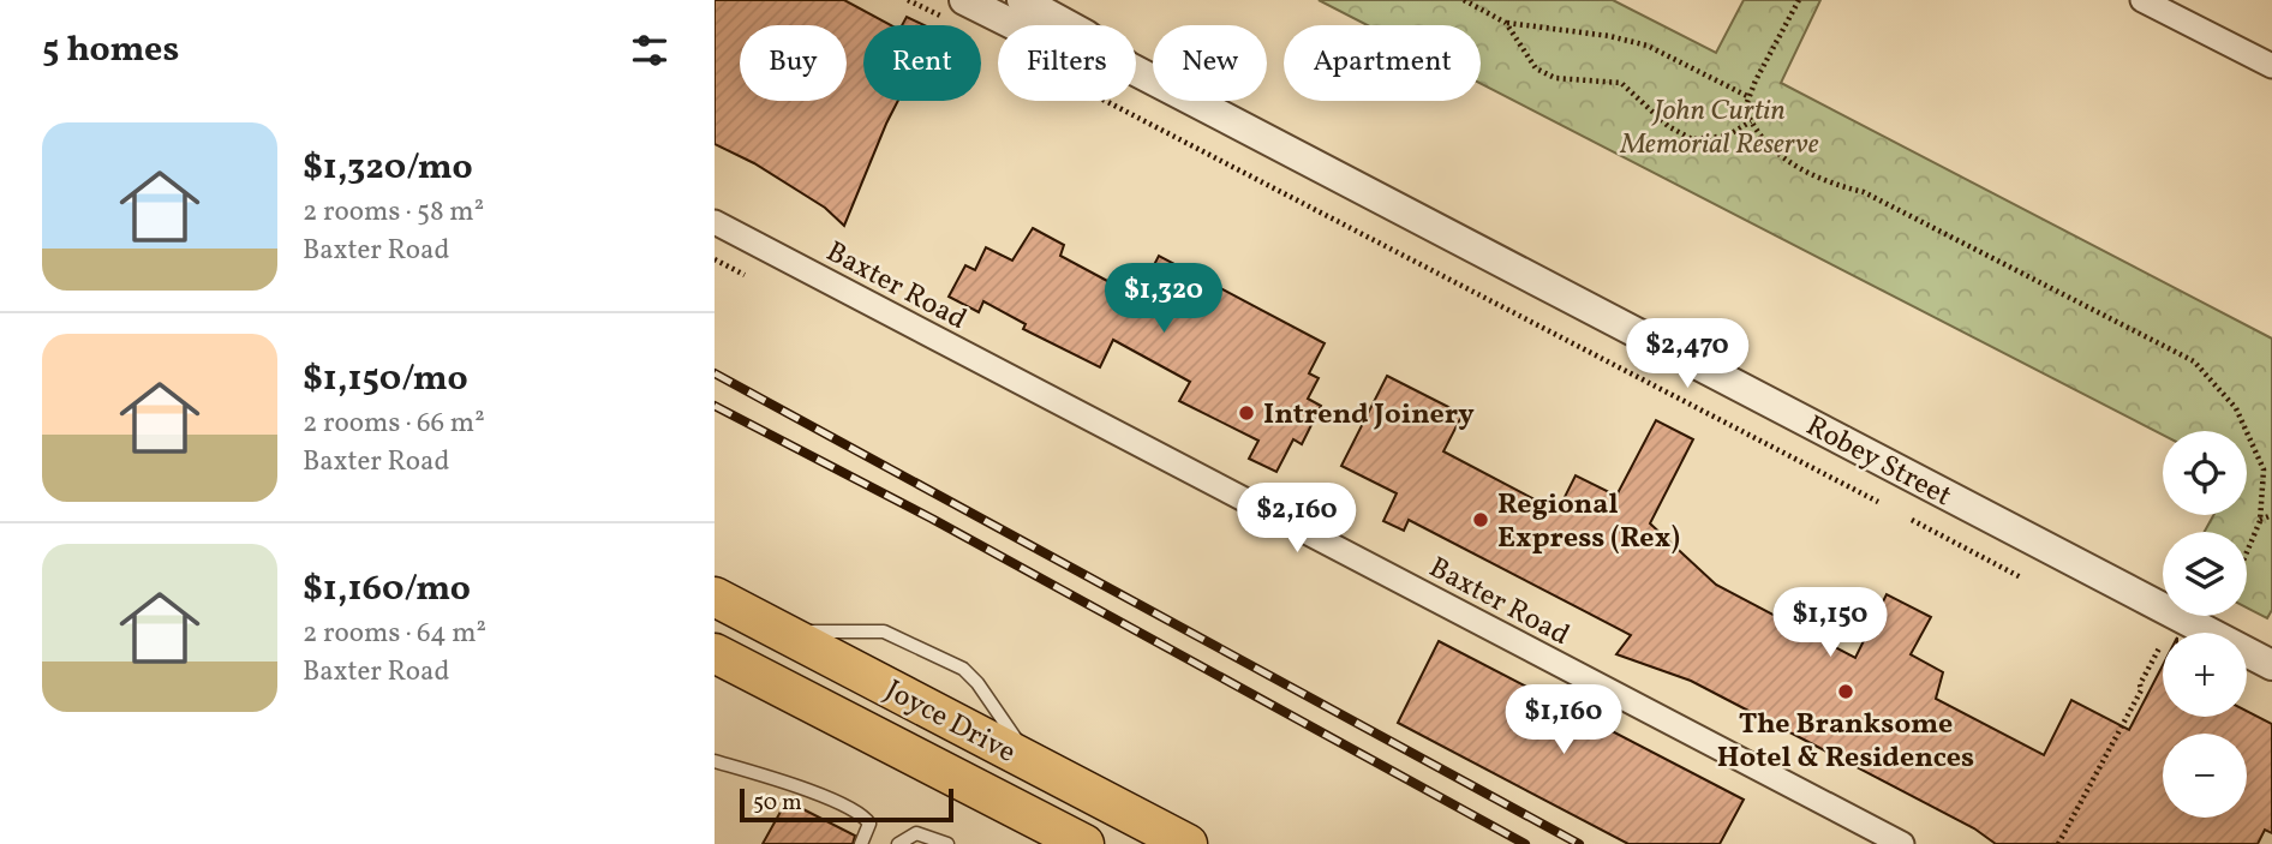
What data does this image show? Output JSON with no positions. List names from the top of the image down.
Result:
{
  "streets": {
    "main road": ["Joyce Drive"],
    "street": ["Baxter Road", "Robey Street"]
  },
  "parks": ["John Curtin Memorial Reserve"],
  "places": ["Intrend Joinery", "Regional Express (Rex)", "The Branksome Hotel & Residences"],
  "scale_bar": "50 m",
  "page": {
    "heading": "5 homes",
    "chip": [
      "Buy",
      "Rent",
      "Filters",
      "New",
      "Apartment"
    ],
    "list": [
      {
        "name": "$1,320/mo",
        "note": "2 rooms · 58 m² · Baxter Road"
      },
      {
        "name": "$1,150/mo",
        "note": "2 rooms · 66 m² · Baxter Road"
      },
      {
        "name": "$1,160/mo",
        "note": "2 rooms · 64 m² · Baxter Road"
      }
    ],
    "price": [
      "$1,320",
      "$2,470",
      "$2,160",
      "$1,150",
      "$1,160"
    ],
    "map_buttons": ["+", "−"],
    "scale": "50 m"
  }
}
